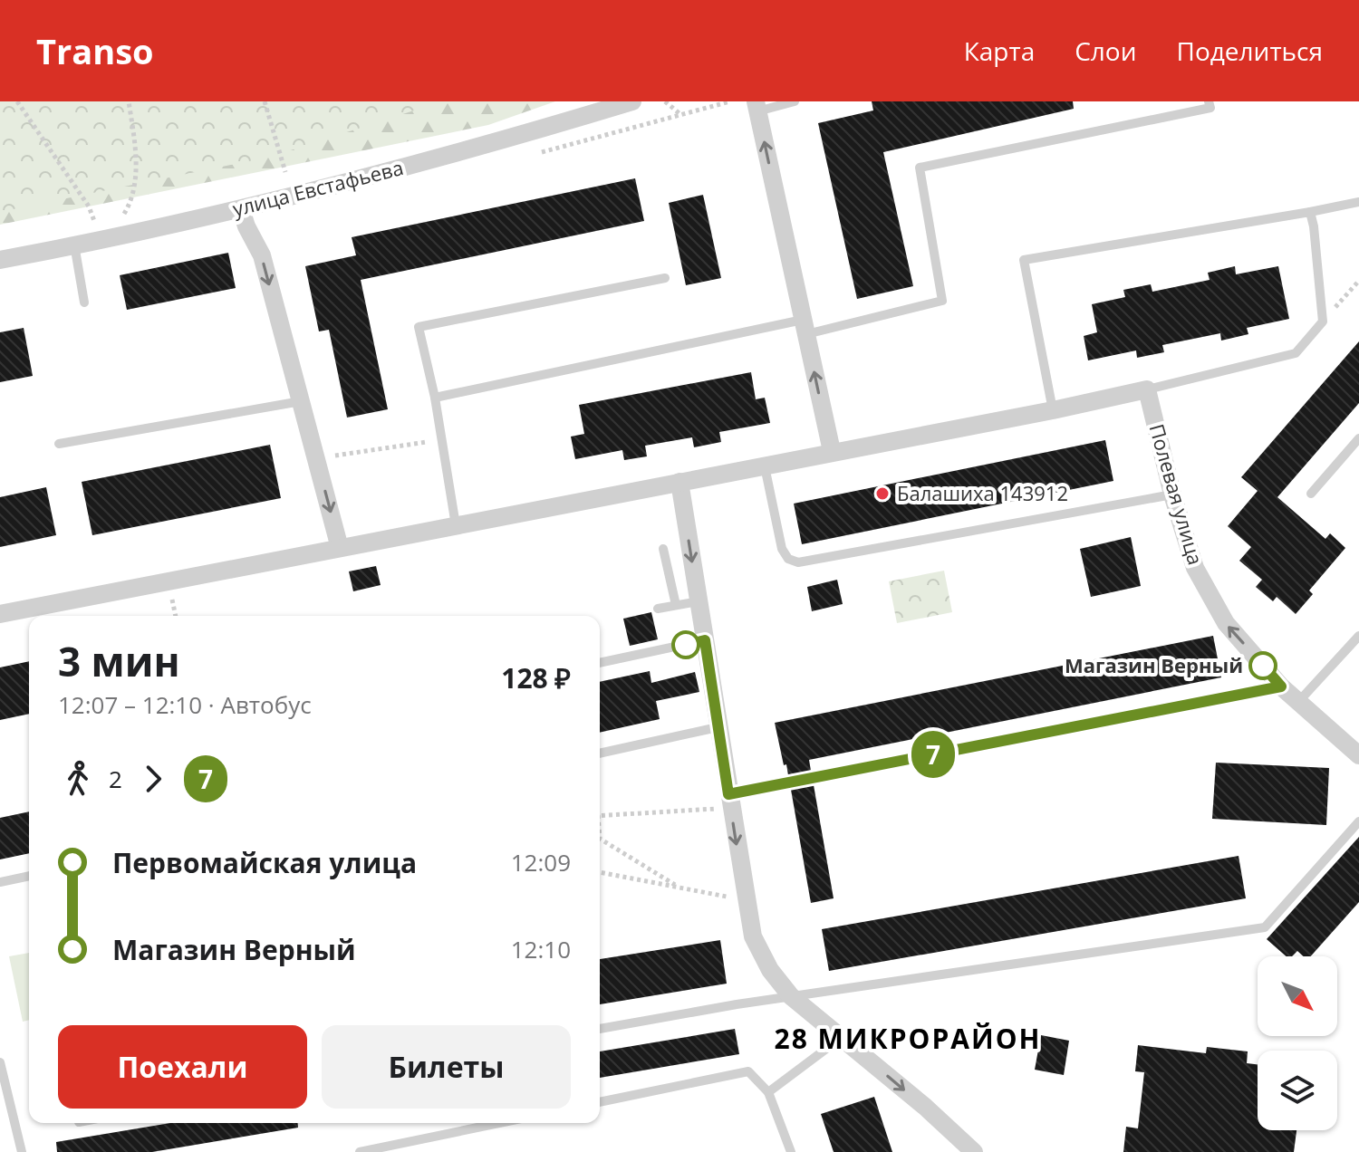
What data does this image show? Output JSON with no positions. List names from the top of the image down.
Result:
{
  "streets": {
    "street": ["улица Евстафьева", "Полевая улица"]
  },
  "one_way": ["Полевая улица"],
  "districts": ["28 МИКРОРАЙОН"],
  "places": ["Балашиха 143912", "Магазин Верный"],
  "lines": ["bus line 7"],
  "north": "bottom right",
  "page": {
    "header": "Transo",
    "nav": ["Карта", "Слои", "Поделиться"],
    "on_map": "7",
    "heading": ["3 мин", "12:07 – 12:10 · Автобус", "128 ₽"],
    "legs": ["2", "7"],
    "list": [
      {
        "name": "Первомайская улица",
        "value": "12:09"
      },
      {
        "name": "Магазин Верный",
        "value": "12:10"
      }
    ],
    "buttons": ["Поехали", "Билеты"]
  }
}
